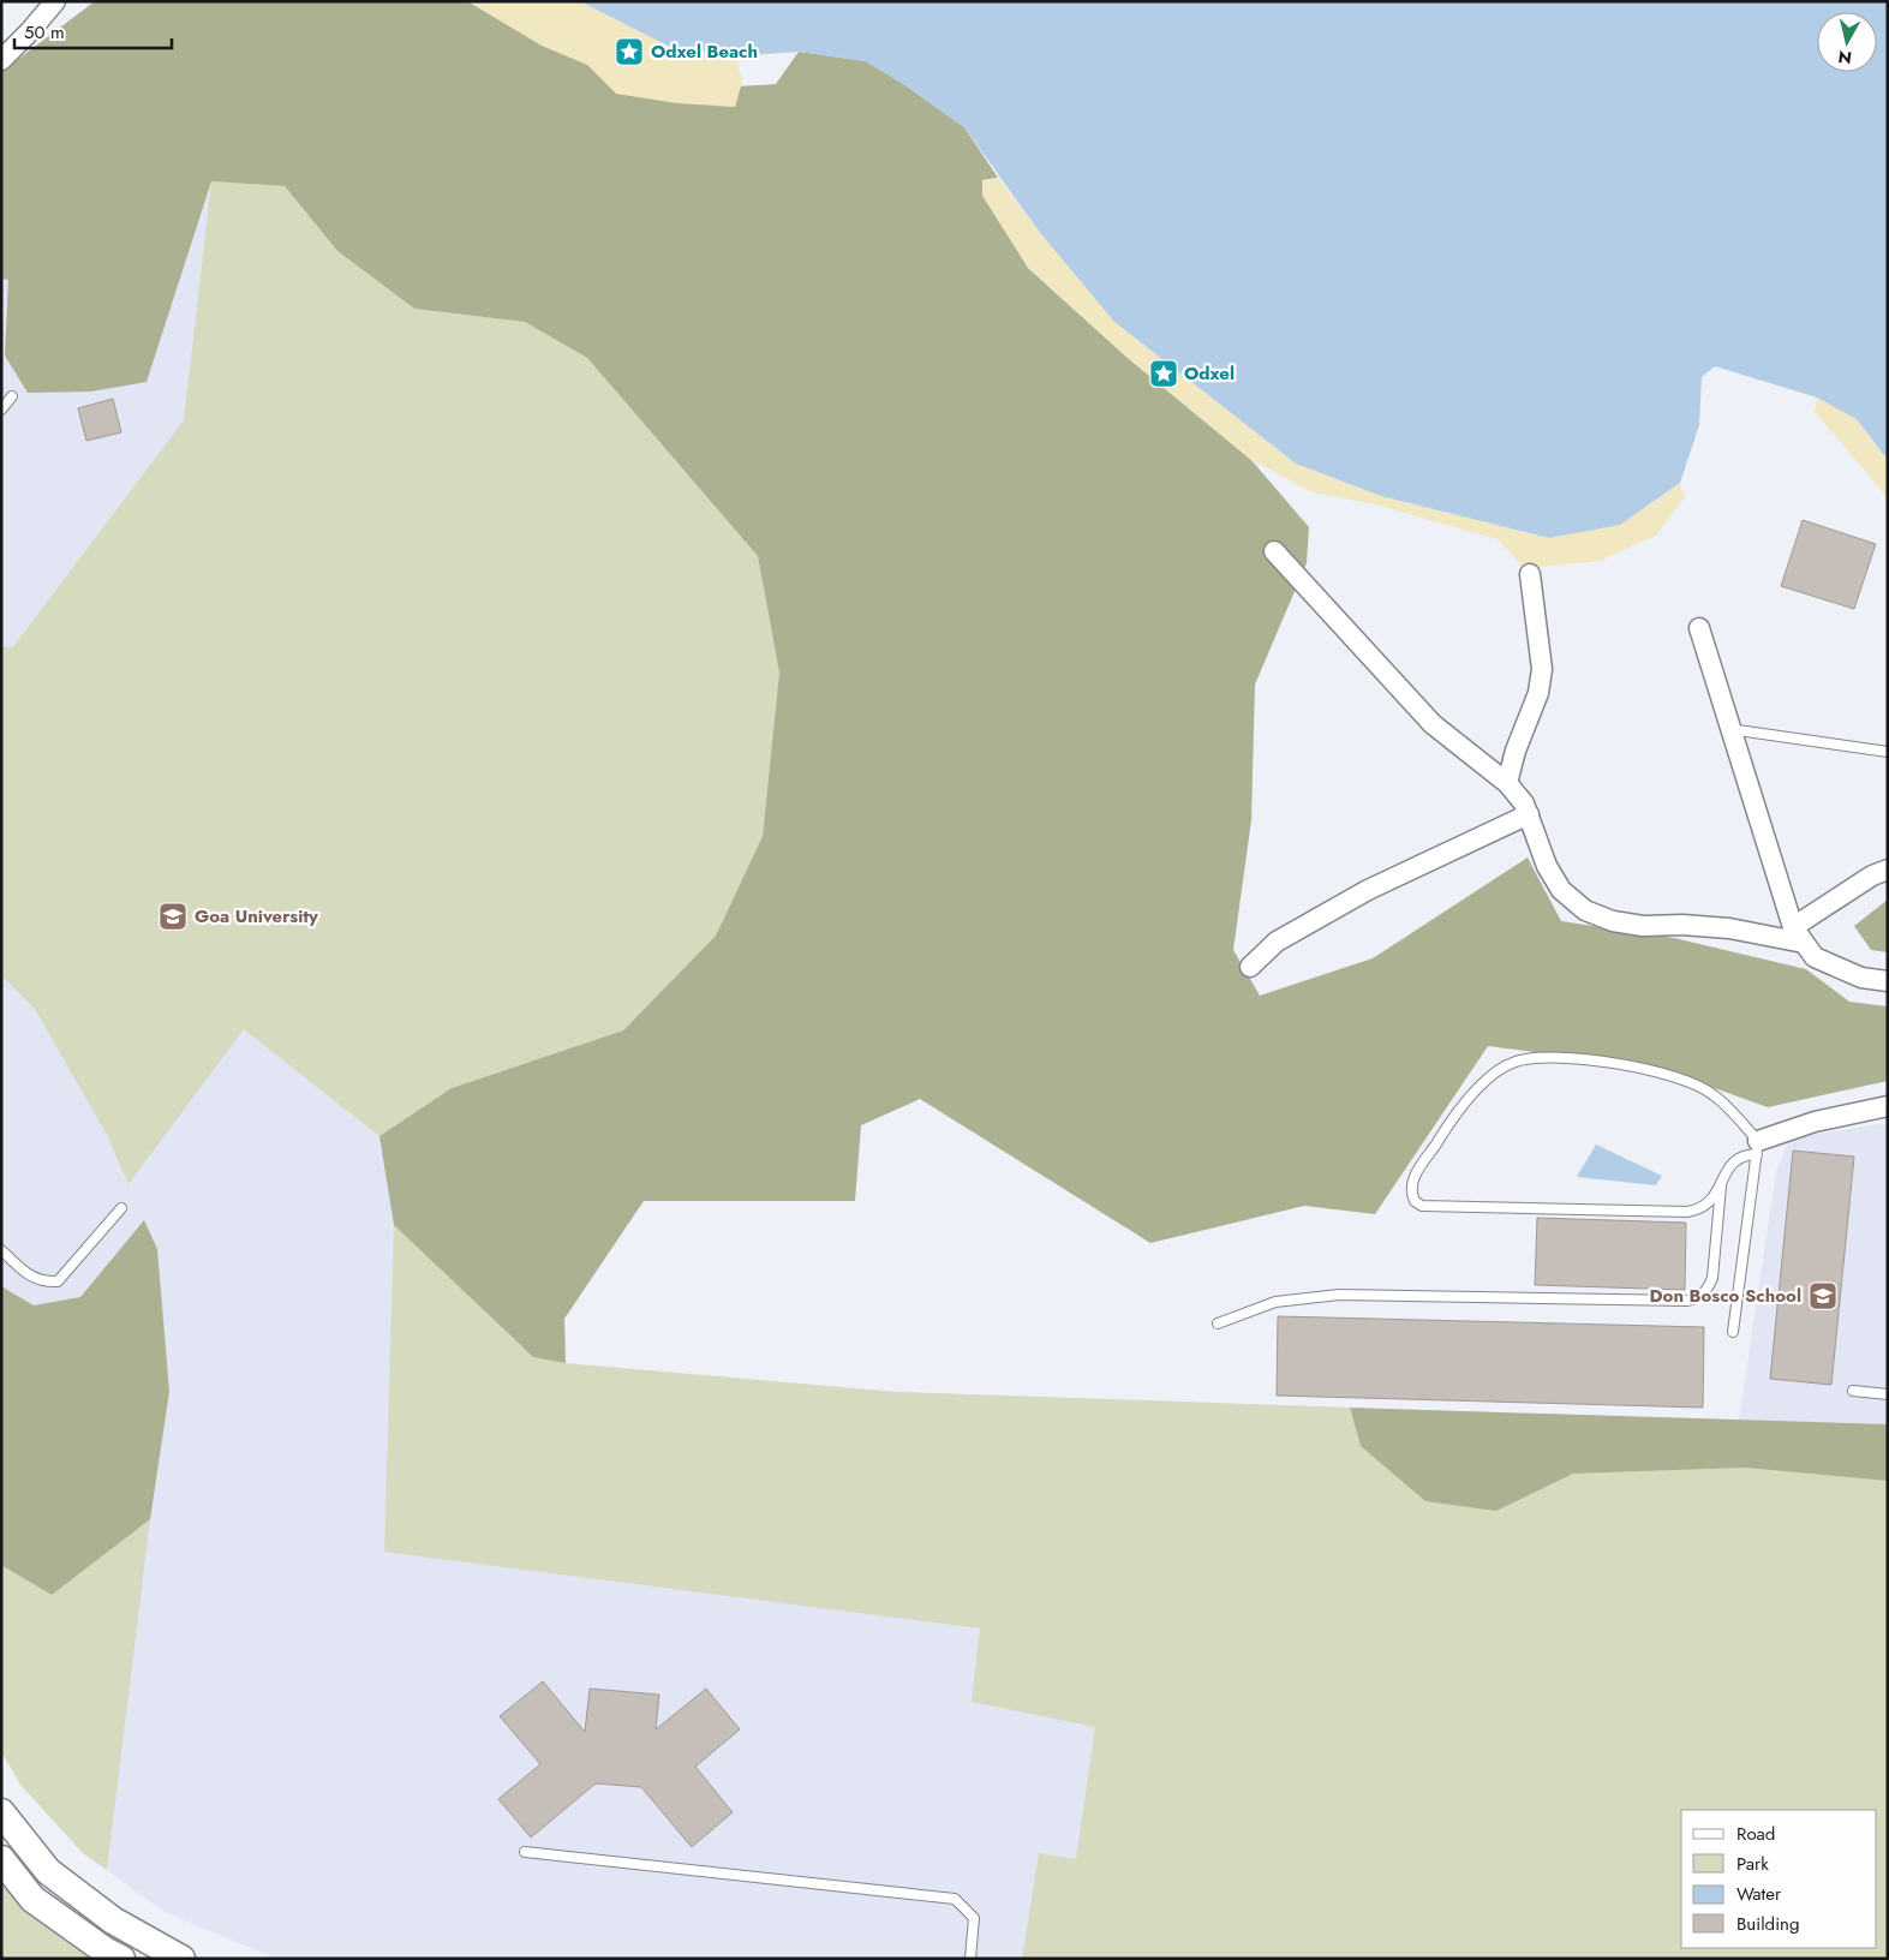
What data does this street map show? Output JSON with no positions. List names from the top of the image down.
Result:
{
  "places": {
    "place": ["Odxel Beach", "Odxel"],
    "school or university": ["Goa University", "Don Bosco School"]
  },
  "legend": [
    "Road",
    "Park",
    "Water",
    "Building"
  ],
  "scale_bar": "50 m",
  "north": "bottom"
}
